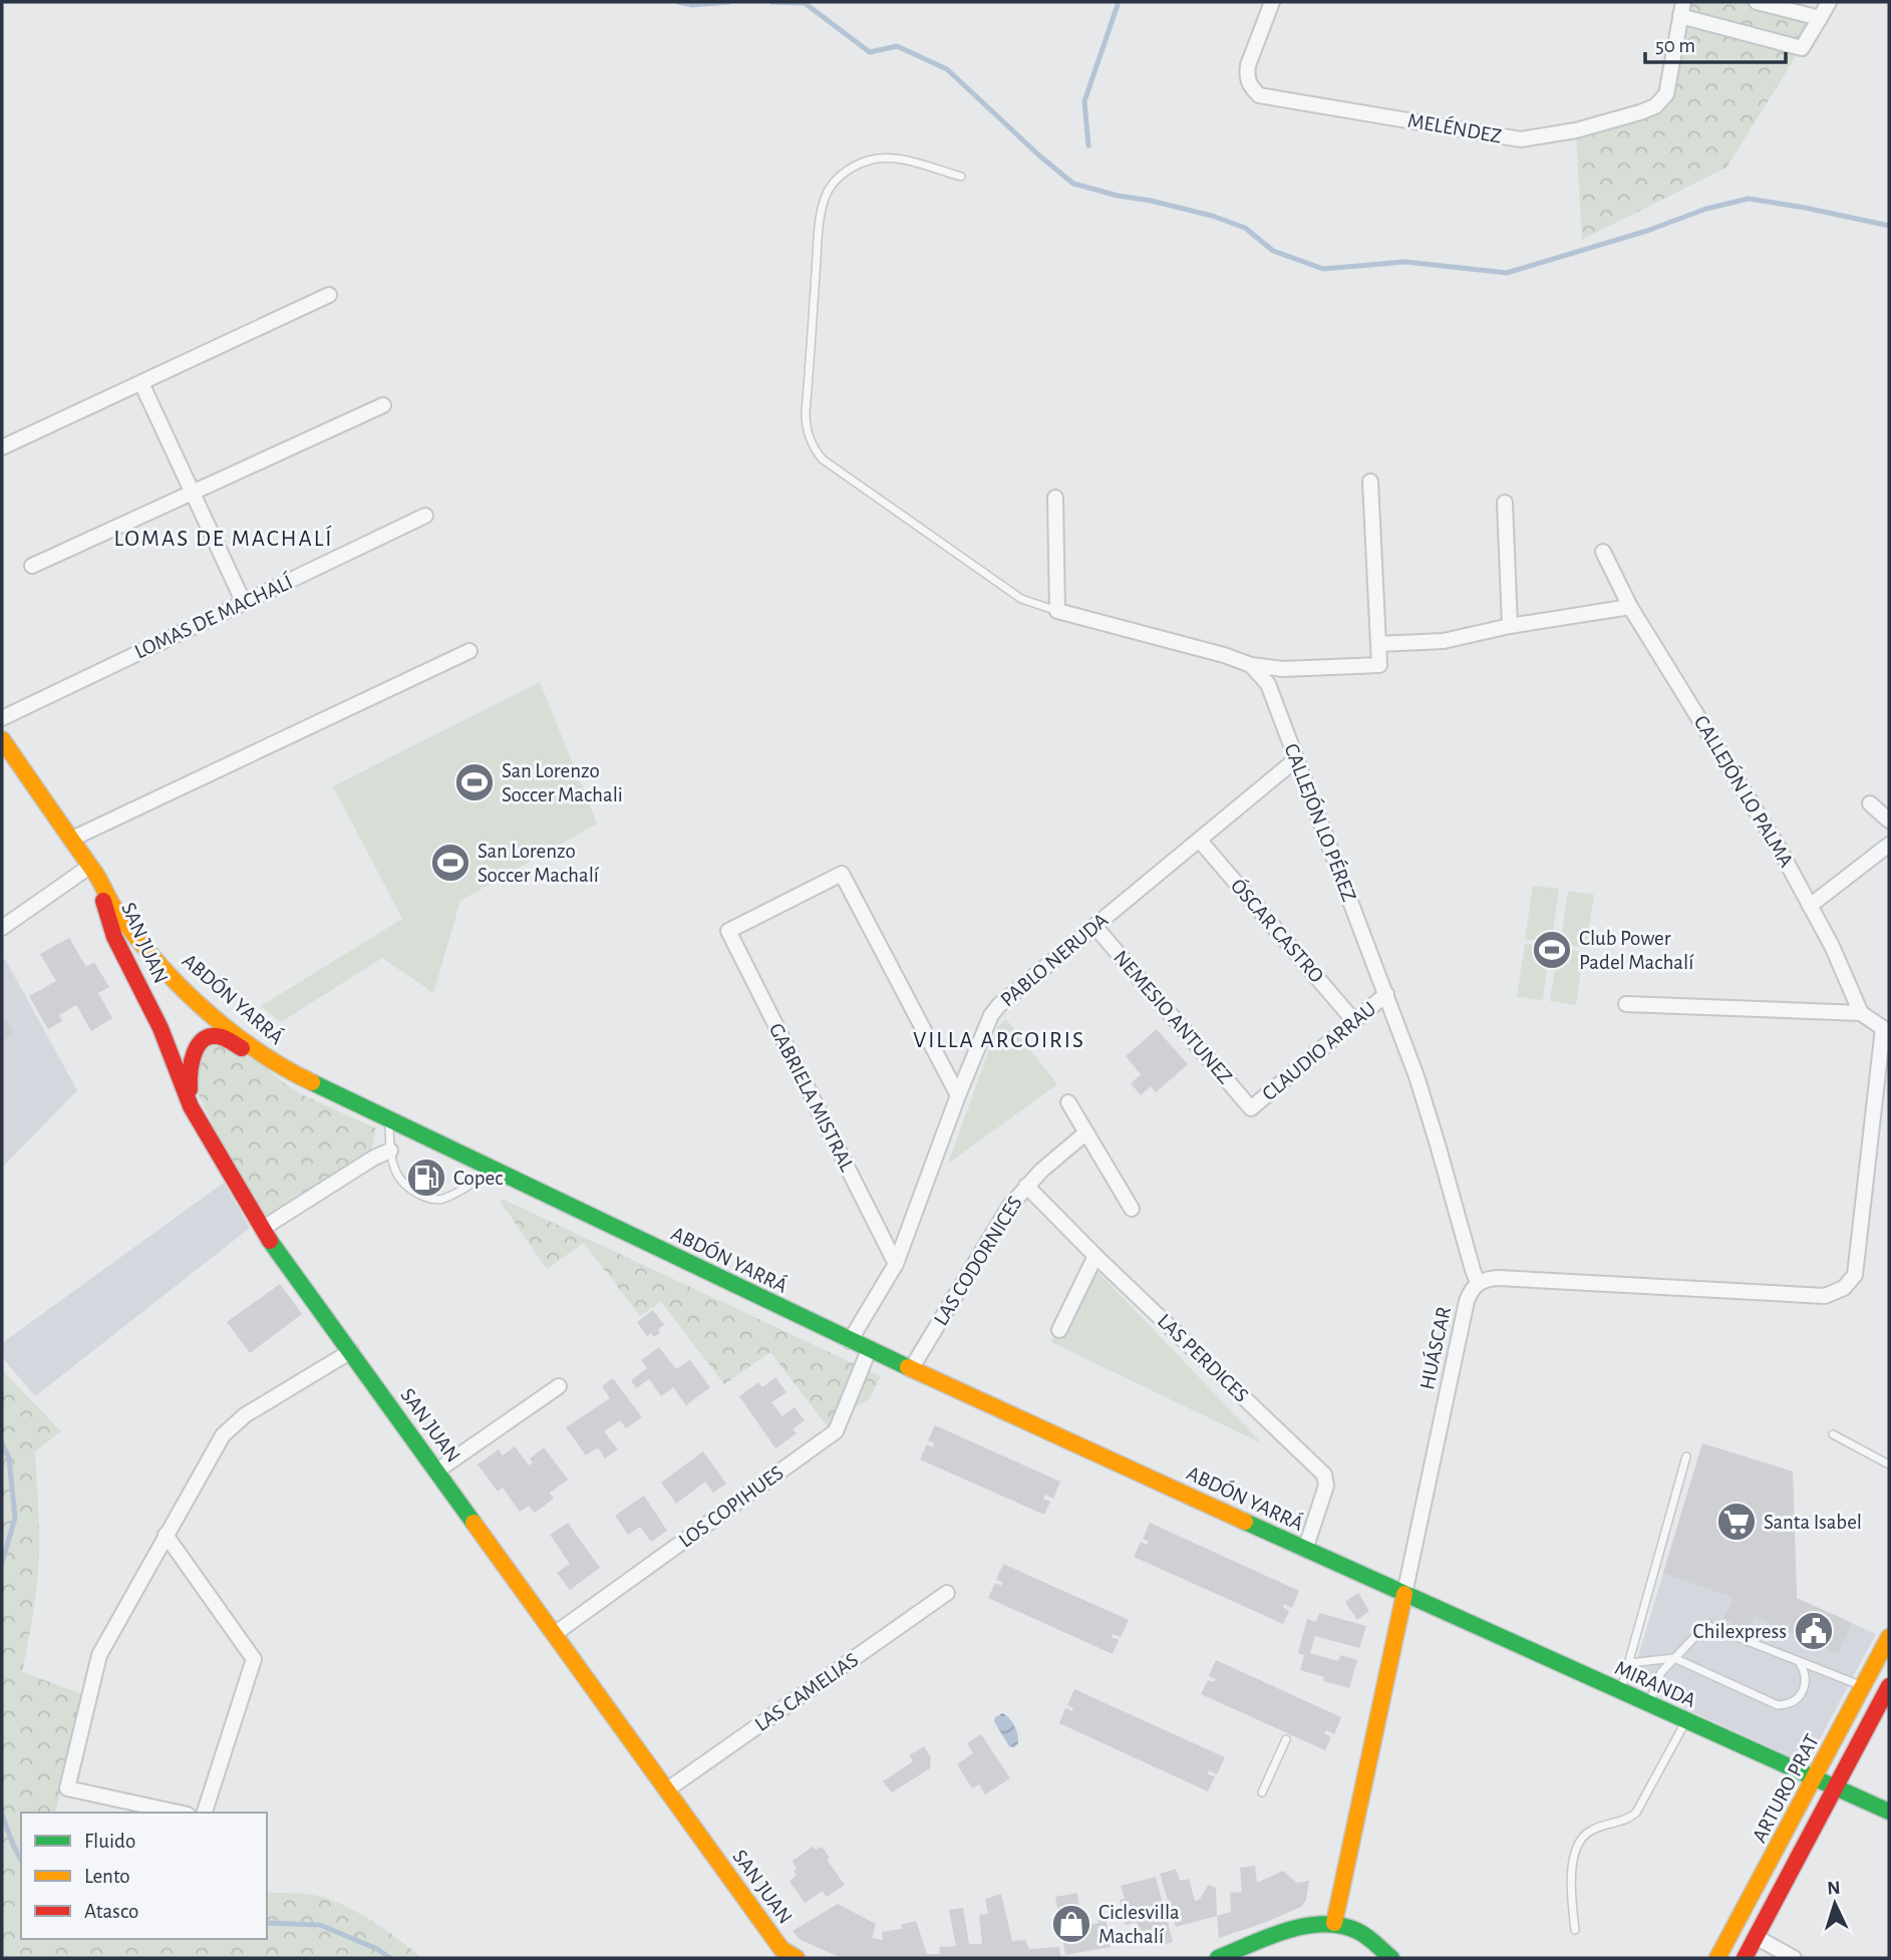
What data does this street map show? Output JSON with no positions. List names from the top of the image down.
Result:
{
  "streets": {
    "main road": [
      "SAN JUAN",
      "ABDÓN YARRÁ",
      "HUÁSCAR",
      "MIRANDA",
      "ARTURO PRAT"
    ],
    "street": [
      "MELÉNDEZ",
      "LOMAS DE MACHALÍ",
      "CALLEJÓN LO PALMA",
      "CALLEJÓN LO PÉREZ",
      "ÓSCAR CASTRO",
      "PABLO NERUDA",
      "NEMESIO ANTUNEZ",
      "CLAUDIO ARRAU",
      "GABRIELA MISTRAL",
      "LAS CODORNICES",
      "LAS PERDICES",
      "LOS COPIHUES",
      "LAS CAMELIAS"
    ]
  },
  "crossings": [
    ["CALLEJÓN LO PÉREZ", "PABLO NERUDA"],
    ["CALLEJÓN LO PÉREZ", "CLAUDIO ARRAU"],
    ["CALLEJÓN LO PÉREZ", "HUÁSCAR"],
    ["ÓSCAR CASTRO", "PABLO NERUDA"],
    ["ÓSCAR CASTRO", "CLAUDIO ARRAU"],
    ["SAN JUAN", "ABDÓN YARRÁ"],
    ["SAN JUAN", "LOS COPIHUES"],
    ["SAN JUAN", "LAS CAMELIAS"],
    ["PABLO NERUDA", "ABDÓN YARRÁ"],
    ["PABLO NERUDA", "NEMESIO ANTUNEZ"],
    ["PABLO NERUDA", "GABRIELA MISTRAL"],
    ["ABDÓN YARRÁ", "LAS CODORNICES"],
    ["ABDÓN YARRÁ", "HUÁSCAR"],
    ["ABDÓN YARRÁ", "LAS PERDICES"],
    ["ABDÓN YARRÁ", "LOS COPIHUES"],
    ["ABDÓN YARRÁ", "MIRANDA"],
    ["NEMESIO ANTUNEZ", "CLAUDIO ARRAU"],
    ["LAS CODORNICES", "LAS PERDICES"],
    ["HUÁSCAR", "MIRANDA"],
    ["MIRANDA", "ARTURO PRAT"]
  ],
  "districts": ["LOMAS DE MACHALÍ", "VILLA ARCOIRIS"],
  "places": {
    "sports": ["San Lorenzo Soccer Machali", "San Lorenzo Soccer Machalí", "Club Power Padel Machalí"],
    "fuel station": ["Copec"],
    "supermarket": ["Santa Isabel"],
    "public building": ["Chilexpress"],
    "shop": ["Ciclesvilla Machalí"]
  },
  "legend": ["Fluido", "Lento", "Atasco"],
  "scale_bar": "50 m",
  "north": "top"
}
